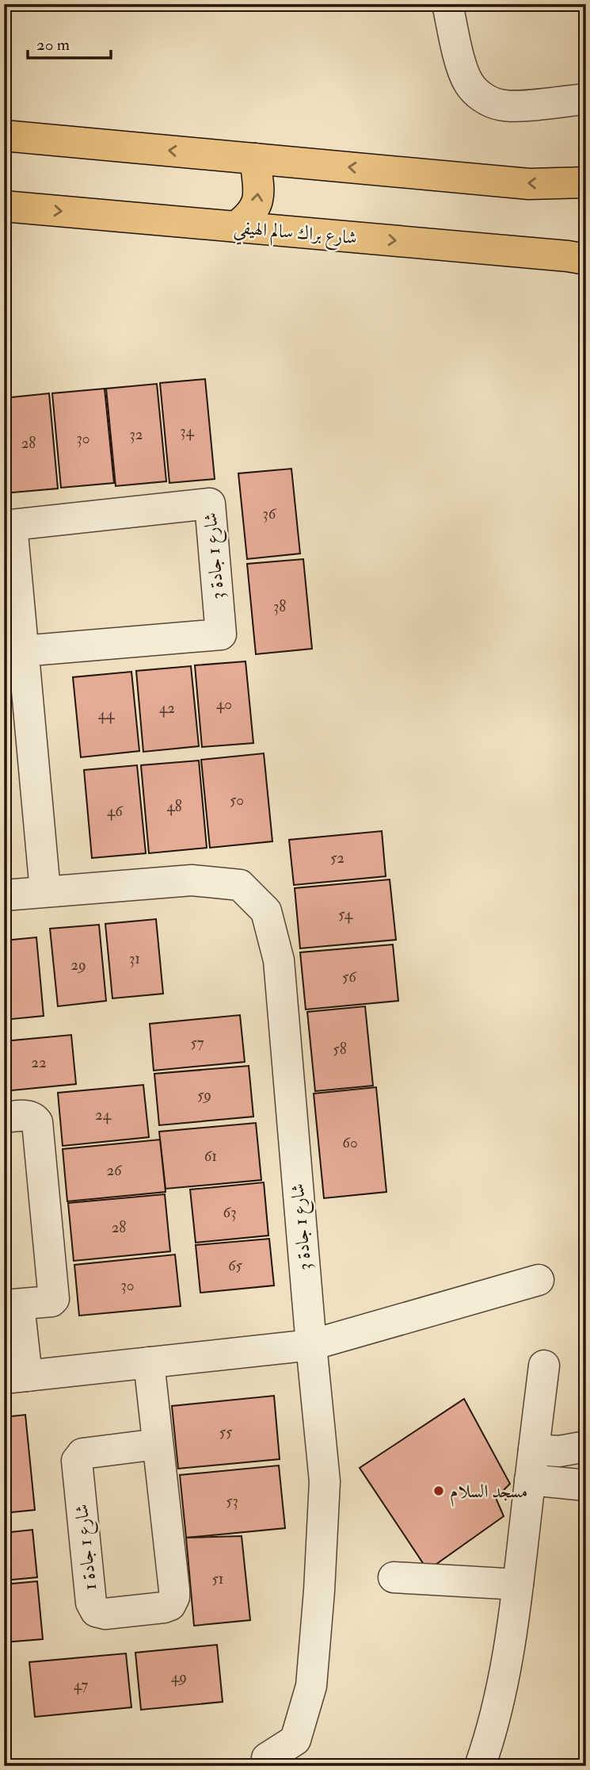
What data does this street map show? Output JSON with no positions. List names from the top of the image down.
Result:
{
  "streets": {
    "main road": ["شارع براك سالم الهيفي"],
    "street": ["شارع 1 جادة 3", "شارع 1 جادة 1"]
  },
  "places": ["مسجد السلام"],
  "house_numbers": [
    "34",
    "32",
    "30",
    "28",
    "36",
    "38",
    "40",
    "42",
    "44",
    "50",
    "48",
    "46",
    "52",
    "54",
    "31",
    "29",
    "56",
    "57",
    "58",
    "22",
    "59",
    "24",
    "60",
    "61",
    "26",
    "63",
    "28",
    "65",
    "30",
    "55",
    "53",
    "51",
    "49",
    "47"
  ],
  "scale_bar": "20 m"
}
